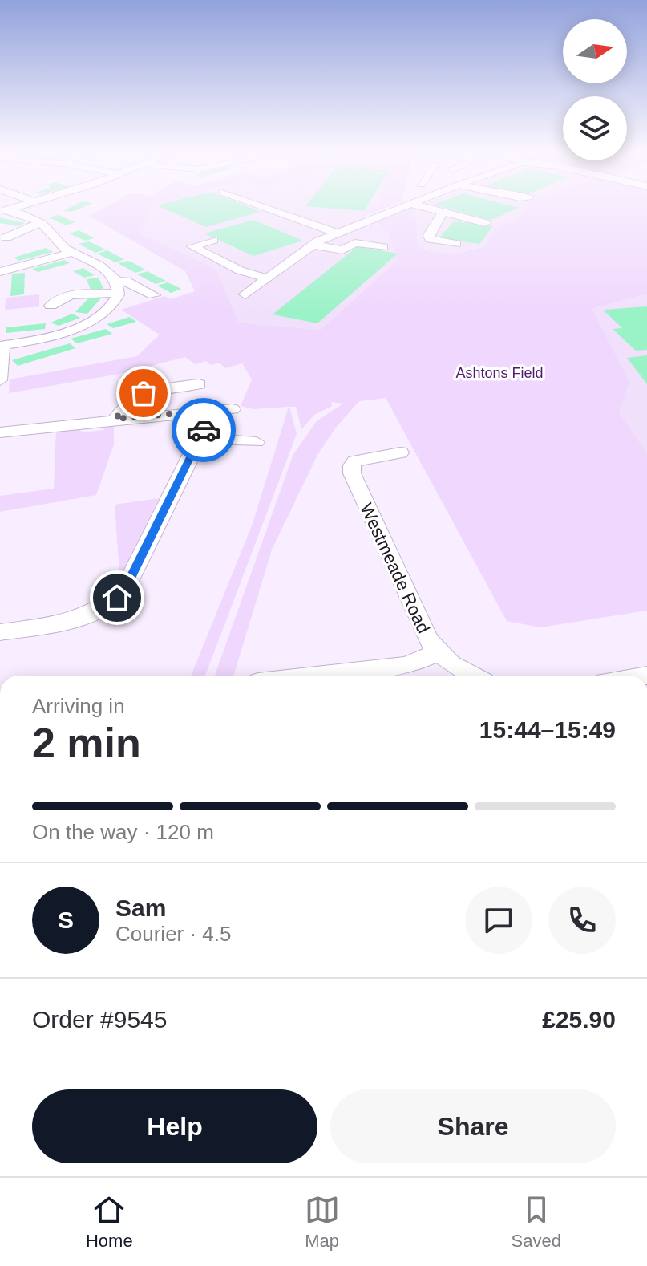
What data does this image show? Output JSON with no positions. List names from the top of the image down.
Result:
{
  "streets": {
    "street": ["Westmeade Road"]
  },
  "parks": ["Ashtons Field"],
  "north": "right",
  "page": {
    "heading": ["2 min", "Arriving in", "15:44–15:49"],
    "panel": [
      "Sam",
      "Courier · 4.5",
      "Order #9545",
      "£25.90"
    ],
    "bar": "On the way · 120 m",
    "round": "S",
    "buttons": ["Help", "Share"],
    "tabs": ["Home", "Map", "Saved"]
  }
}
